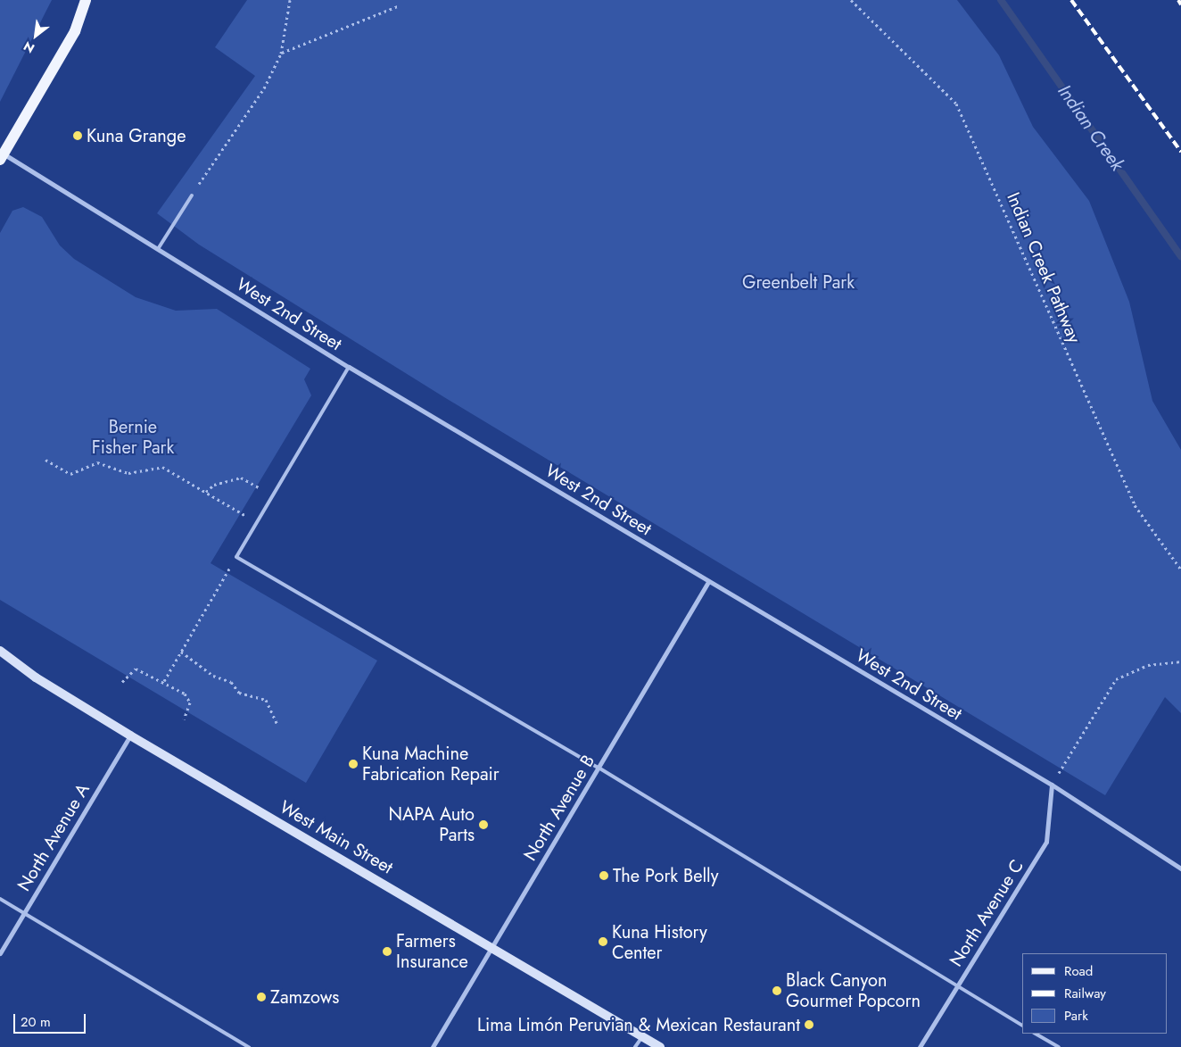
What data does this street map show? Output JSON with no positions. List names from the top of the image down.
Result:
{
  "streets": {
    "main road": ["West Main Street"],
    "street": [
      "West 2nd Street",
      "North Avenue B",
      "North Avenue A",
      "North Avenue C"
    ],
    "path": ["Indian Creek Pathway"]
  },
  "crossings": [
    ["West 2nd Street", "North Avenue B"],
    ["West 2nd Street", "North Avenue C"],
    ["North Avenue B", "West Main Street"],
    ["North Avenue A", "West Main Street"]
  ],
  "water": ["Indian Creek"],
  "parks": ["Greenbelt Park", "Bernie Fisher Park"],
  "places": [
    "Kuna Grange",
    "Kuna Machine Fabrication Repair",
    "NAPA Auto Parts",
    "The Pork Belly",
    "Kuna History Center",
    "Farmers Insurance",
    "Black Canyon Gourmet Popcorn",
    "Zamzows",
    "Lima Limón Peruvian & Mexican Restaurant"
  ],
  "legend": ["Road", "Railway", "Park"],
  "scale_bar": "20 m",
  "north": "bottom left"
}
